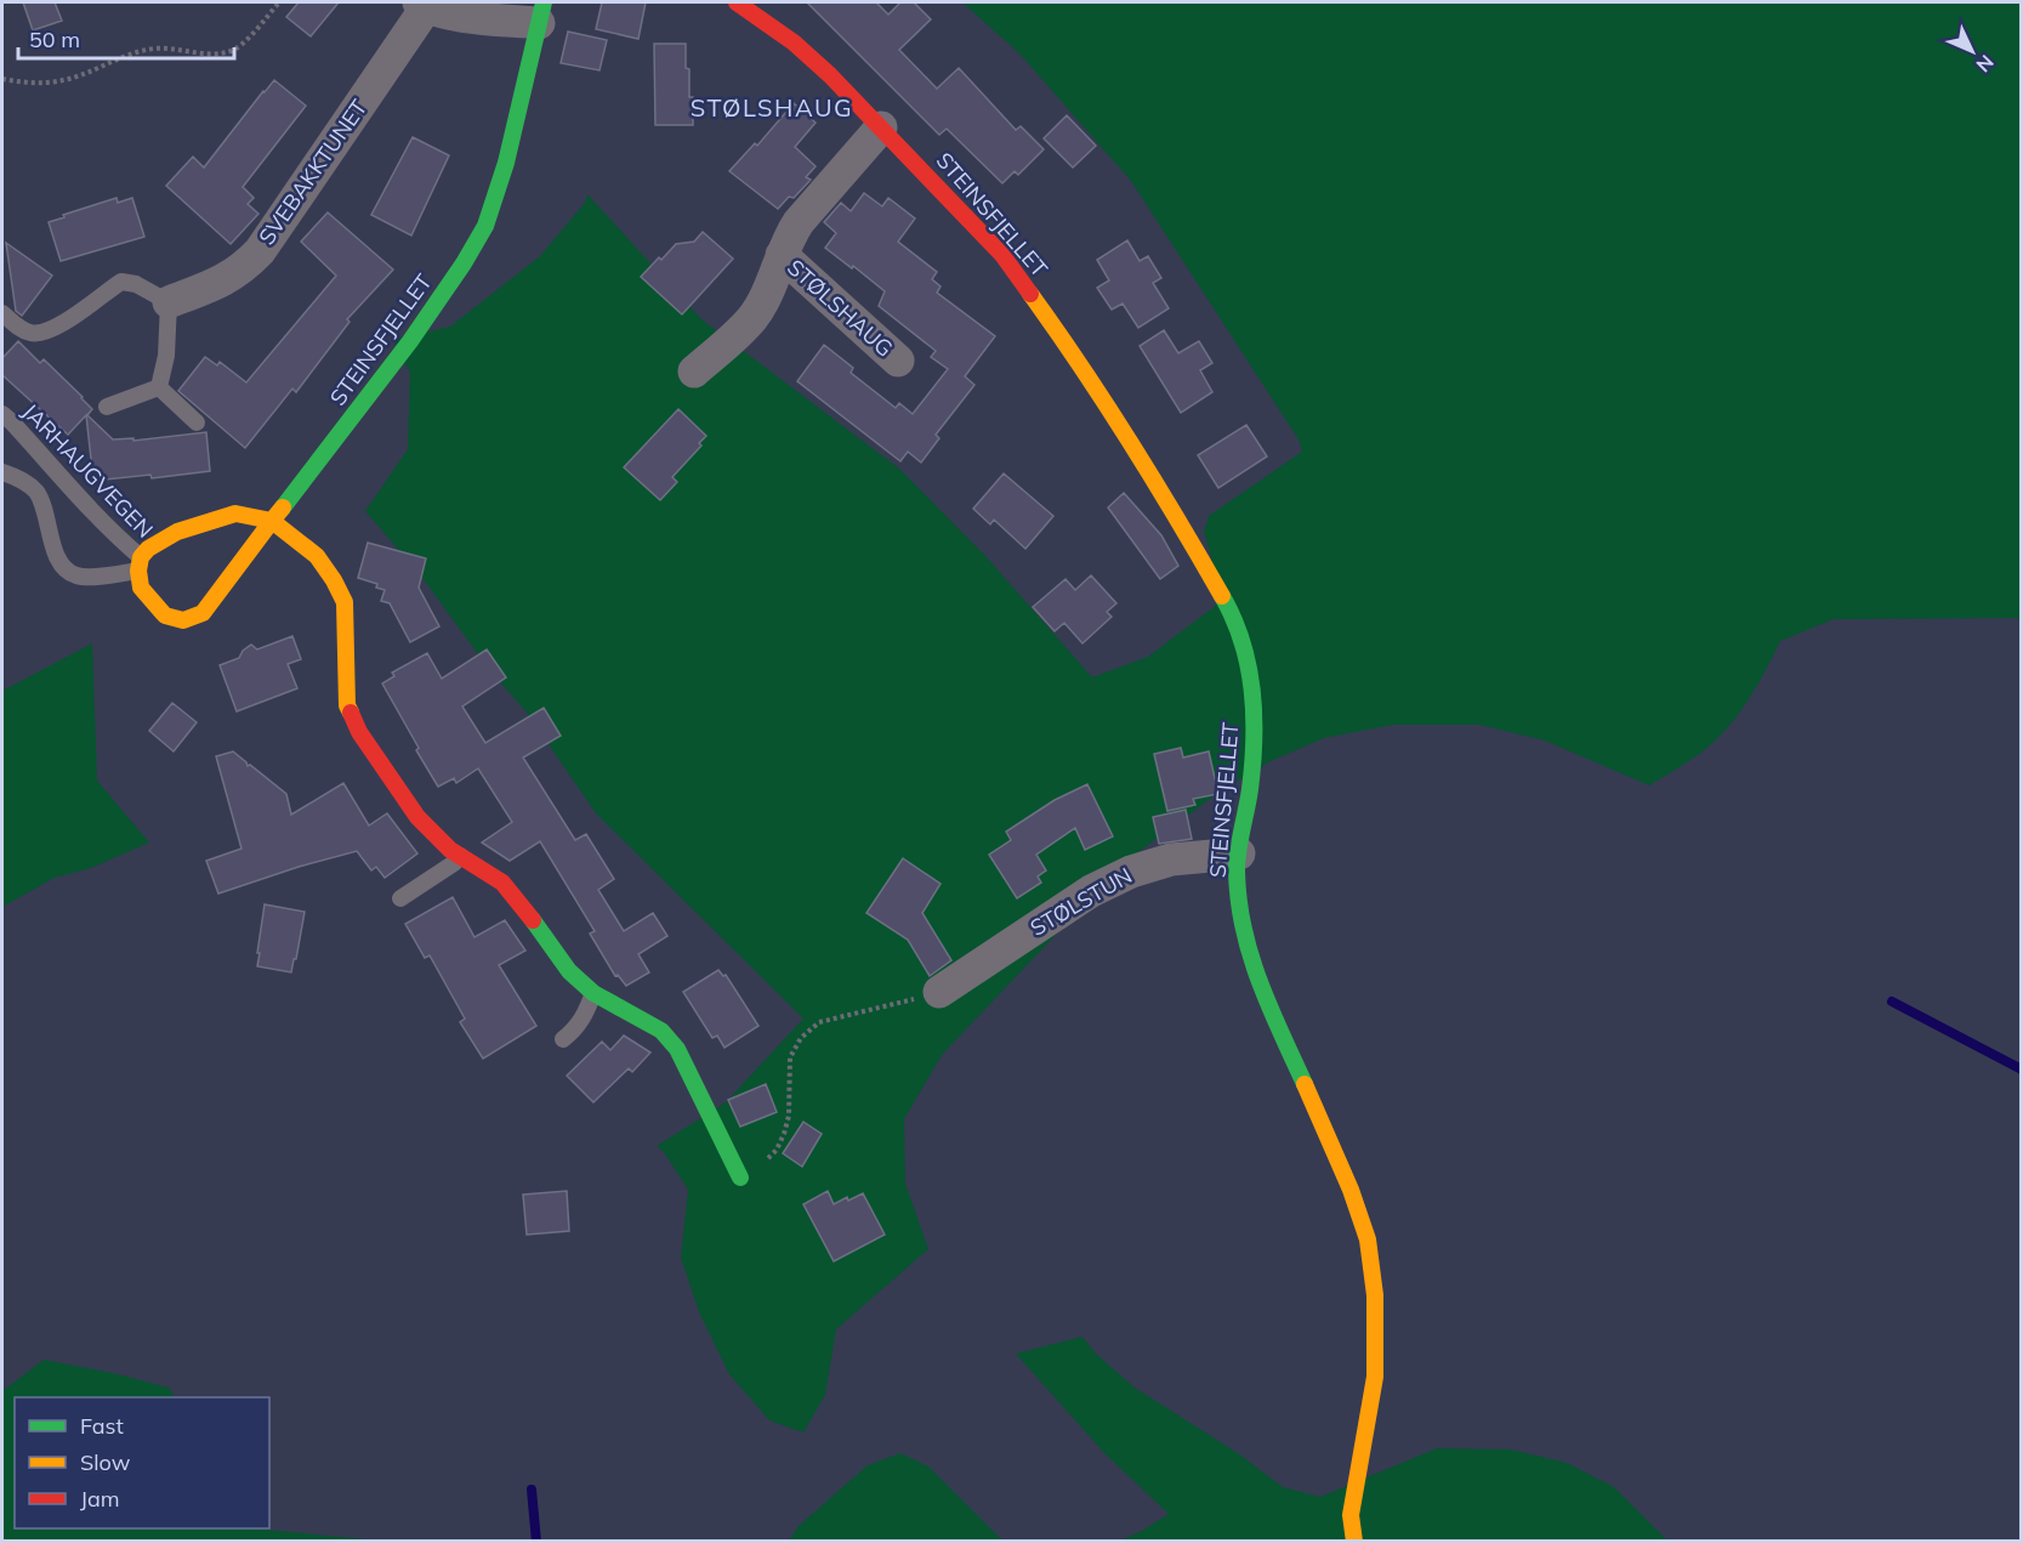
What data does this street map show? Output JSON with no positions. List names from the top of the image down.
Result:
{
  "streets": {
    "street": [
      "SVEBAKKTUNET",
      "STEINSFJELLET",
      "STØLSHAUG",
      "STØLSTUN"
    ],
    "lane": ["JARHAUGVEGEN"]
  },
  "crossings": [
    ["STEINSFJELLET", "STØLSHAUG"],
    ["STEINSFJELLET", "JARHAUGVEGEN"],
    ["STEINSFJELLET", "STØLSTUN"]
  ],
  "districts": ["STØLSHAUG"],
  "legend": ["Fast", "Slow", "Jam"],
  "scale_bar": "50 m",
  "north": "bottom right"
}
